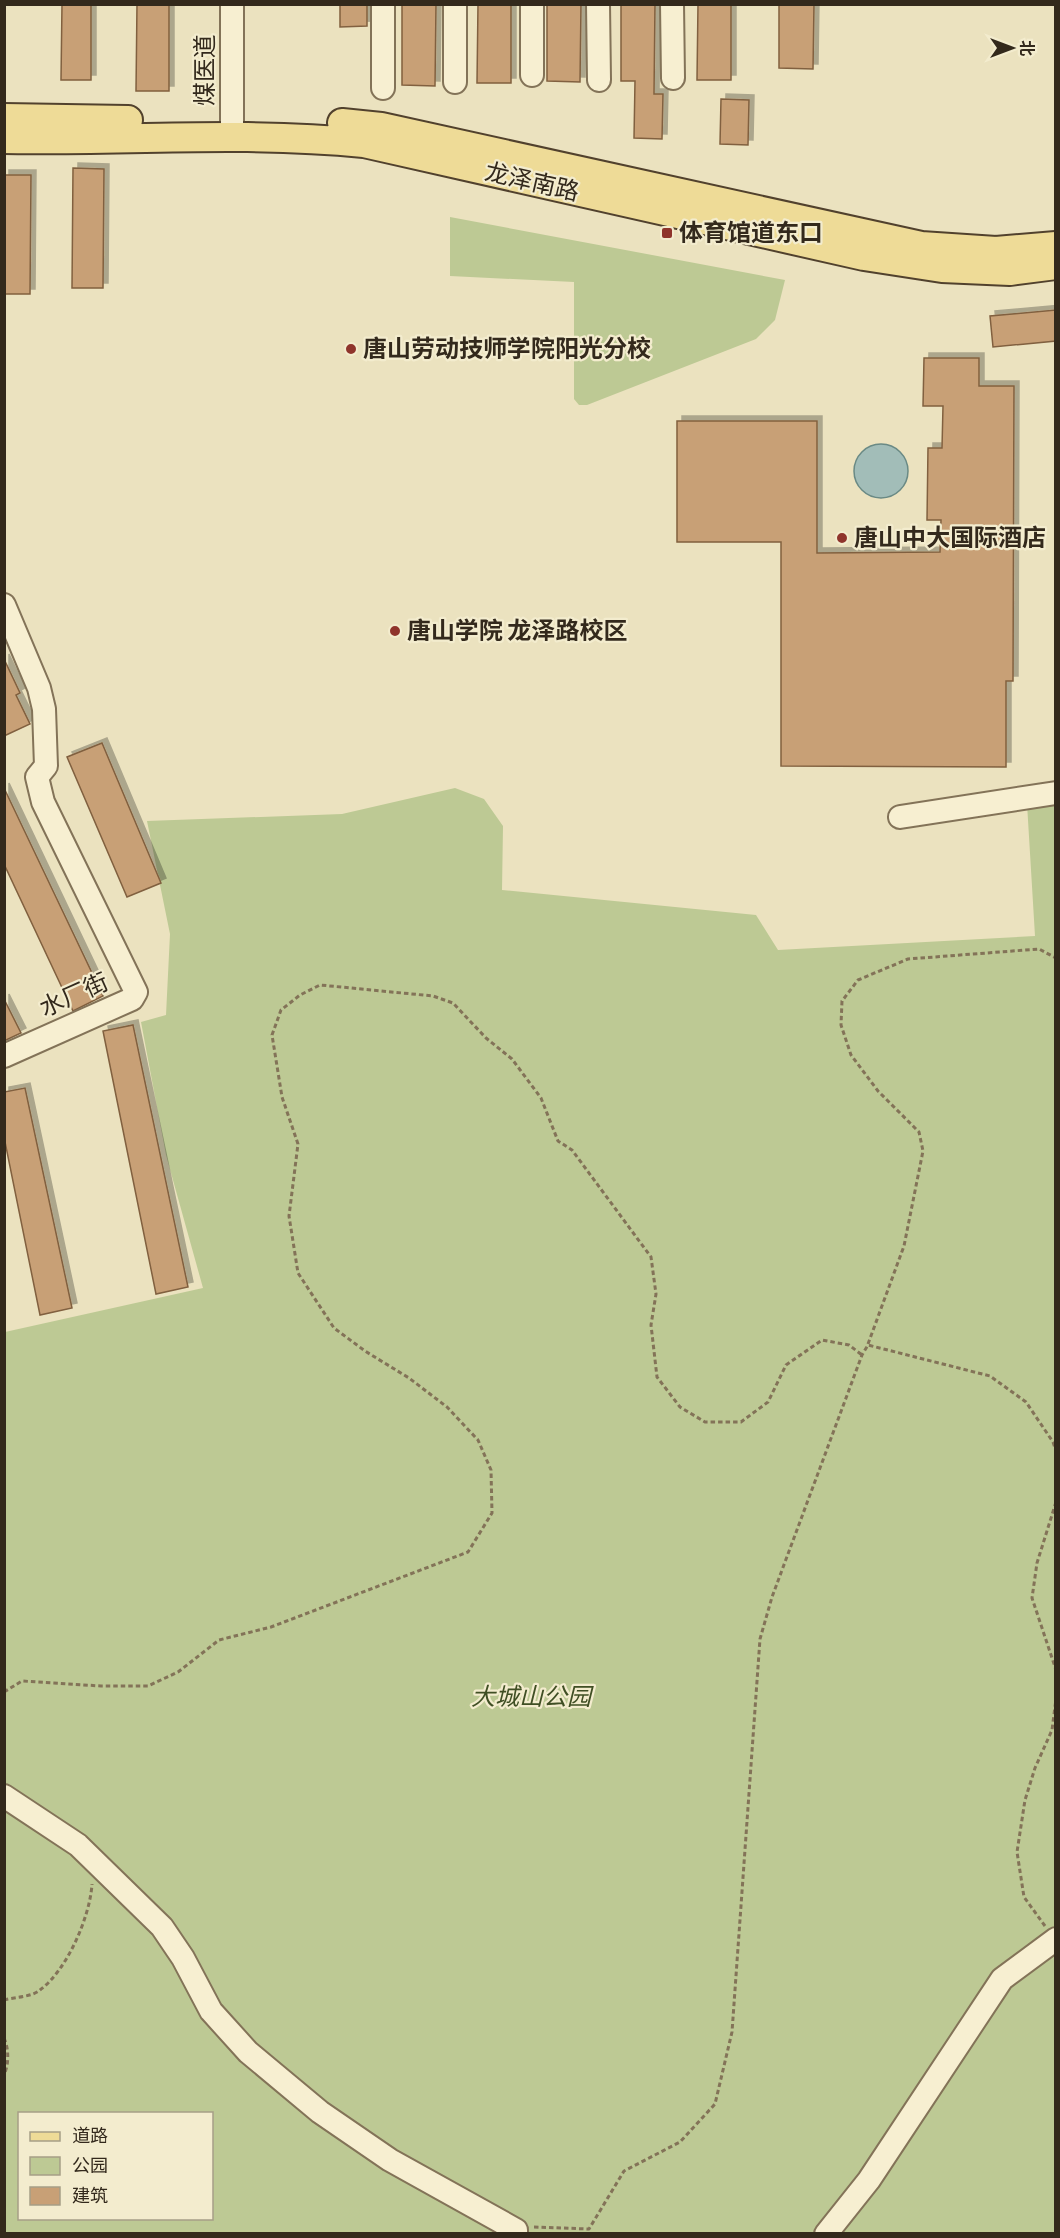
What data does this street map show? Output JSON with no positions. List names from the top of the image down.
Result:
{
  "streets": {
    "main road": ["龙泽南路"],
    "street": ["煤医道", "水厂街"]
  },
  "crossings": [
    ["煤医道", "龙泽南路"]
  ],
  "parks": ["大城山公园"],
  "places": {
    "transit": ["体育馆道东口"],
    "other": ["唐山劳动技师学院阳光分校", "唐山中大国际酒店", "唐山学院 龙泽路校区"]
  },
  "legend": ["道路", "公园", "建筑"],
  "north": "right"
}
